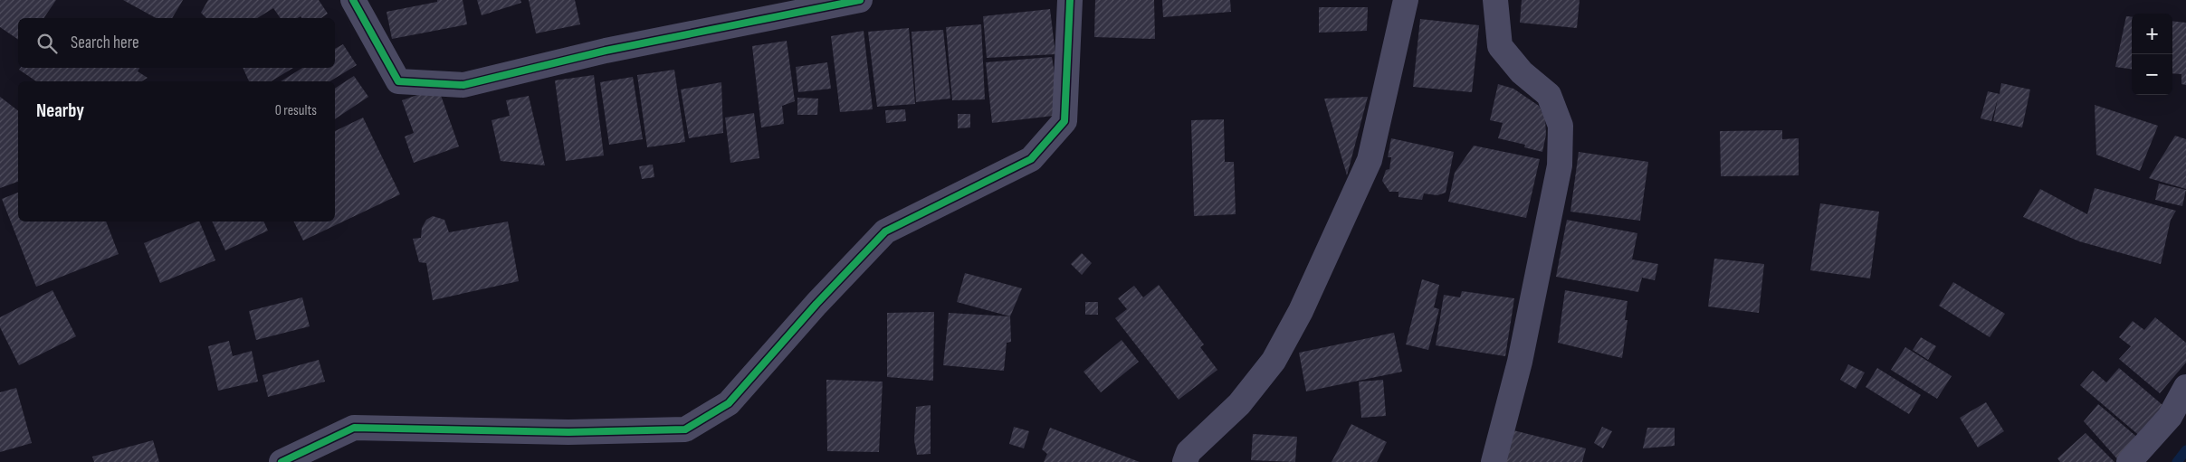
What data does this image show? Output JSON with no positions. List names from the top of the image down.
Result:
{
  "page": {
    "map_buttons": ["+", "−"],
    "search": "Search here",
    "heading": ["Nearby", "0 results"]
  }
}
